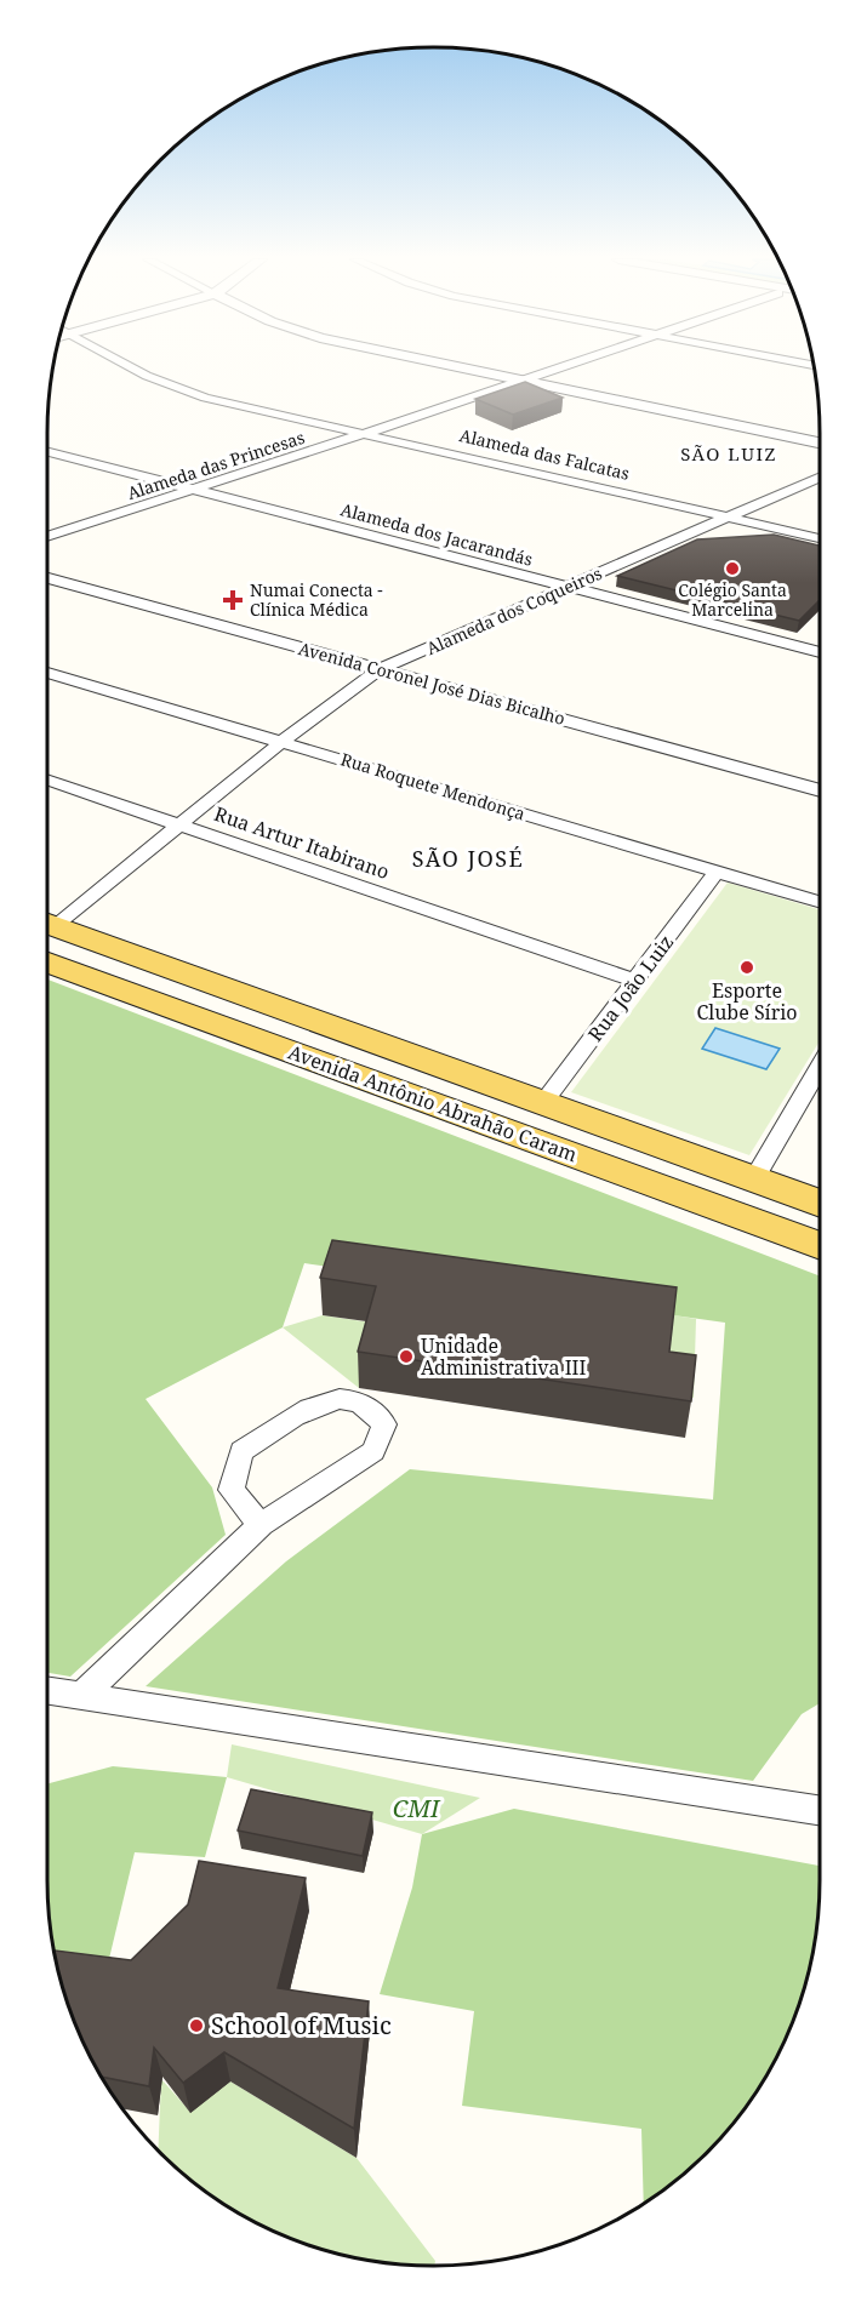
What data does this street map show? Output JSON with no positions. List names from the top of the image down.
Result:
{
  "streets": {
    "main road": ["Avenida Antônio Abrahão Caram"],
    "street": [
      "Alameda das Falcatas",
      "Alameda das Princesas",
      "Alameda dos Jacarandás",
      "Alameda dos Coqueiros",
      "Avenida Coronel José Dias Bicalho",
      "Rua Roquete Mendonça",
      "Rua Artur Itabirano",
      "Rua João Luiz"
    ]
  },
  "crossings": [
    ["Alameda das Falcatas", "Alameda das Princesas"],
    ["Alameda das Falcatas", "Alameda dos Coqueiros"],
    ["Alameda das Princesas", "Alameda dos Jacarandás"],
    ["Alameda dos Jacarandás", "Alameda dos Coqueiros"],
    ["Alameda dos Coqueiros", "Avenida Coronel José Dias Bicalho"],
    ["Alameda dos Coqueiros", "Rua Roquete Mendonça"],
    ["Alameda dos Coqueiros", "Rua Artur Itabirano"],
    ["Rua Roquete Mendonça", "Rua João Luiz"],
    ["Rua Artur Itabirano", "Rua João Luiz"],
    ["Rua João Luiz", "Avenida Antônio Abrahão Caram"]
  ],
  "districts": ["SÃO LUIZ", "SÃO JOSÉ"],
  "parks": ["CMI"],
  "places": {
    "other": [
      "Colégio Santa Marcelina",
      "Esporte Clube Sírio",
      "Unidade Administrativa III",
      "School of Music"
    ],
    "health": ["Numai Conecta - Clínica Médica"]
  }
}
